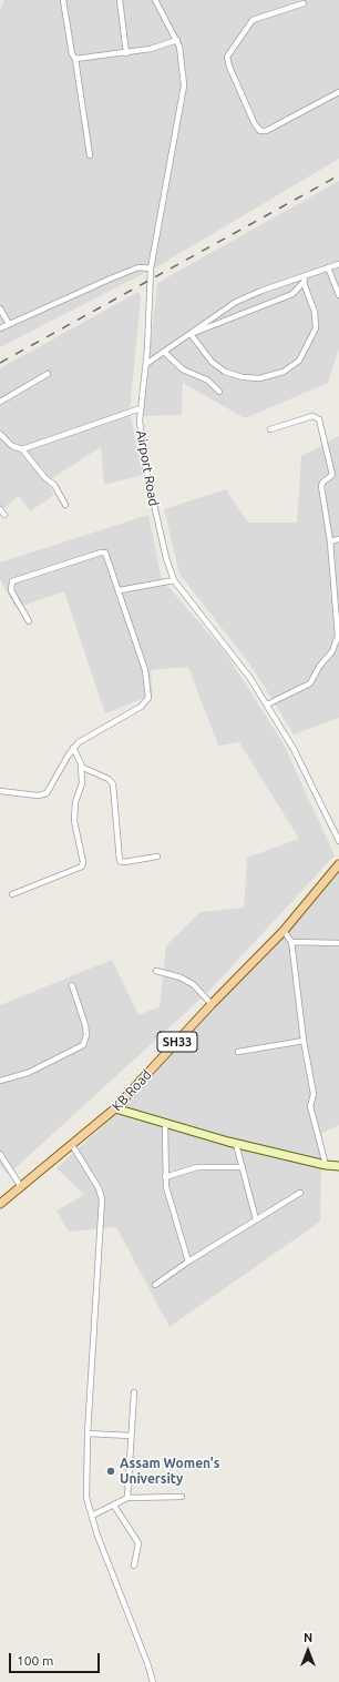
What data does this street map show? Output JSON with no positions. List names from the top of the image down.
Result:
{
  "streets": {
    "main road": ["SH33", "KB Road"],
    "street": ["Airport Road"]
  },
  "places": ["Assam Women's University"],
  "scale_bar": "100 m",
  "north": "top"
}
